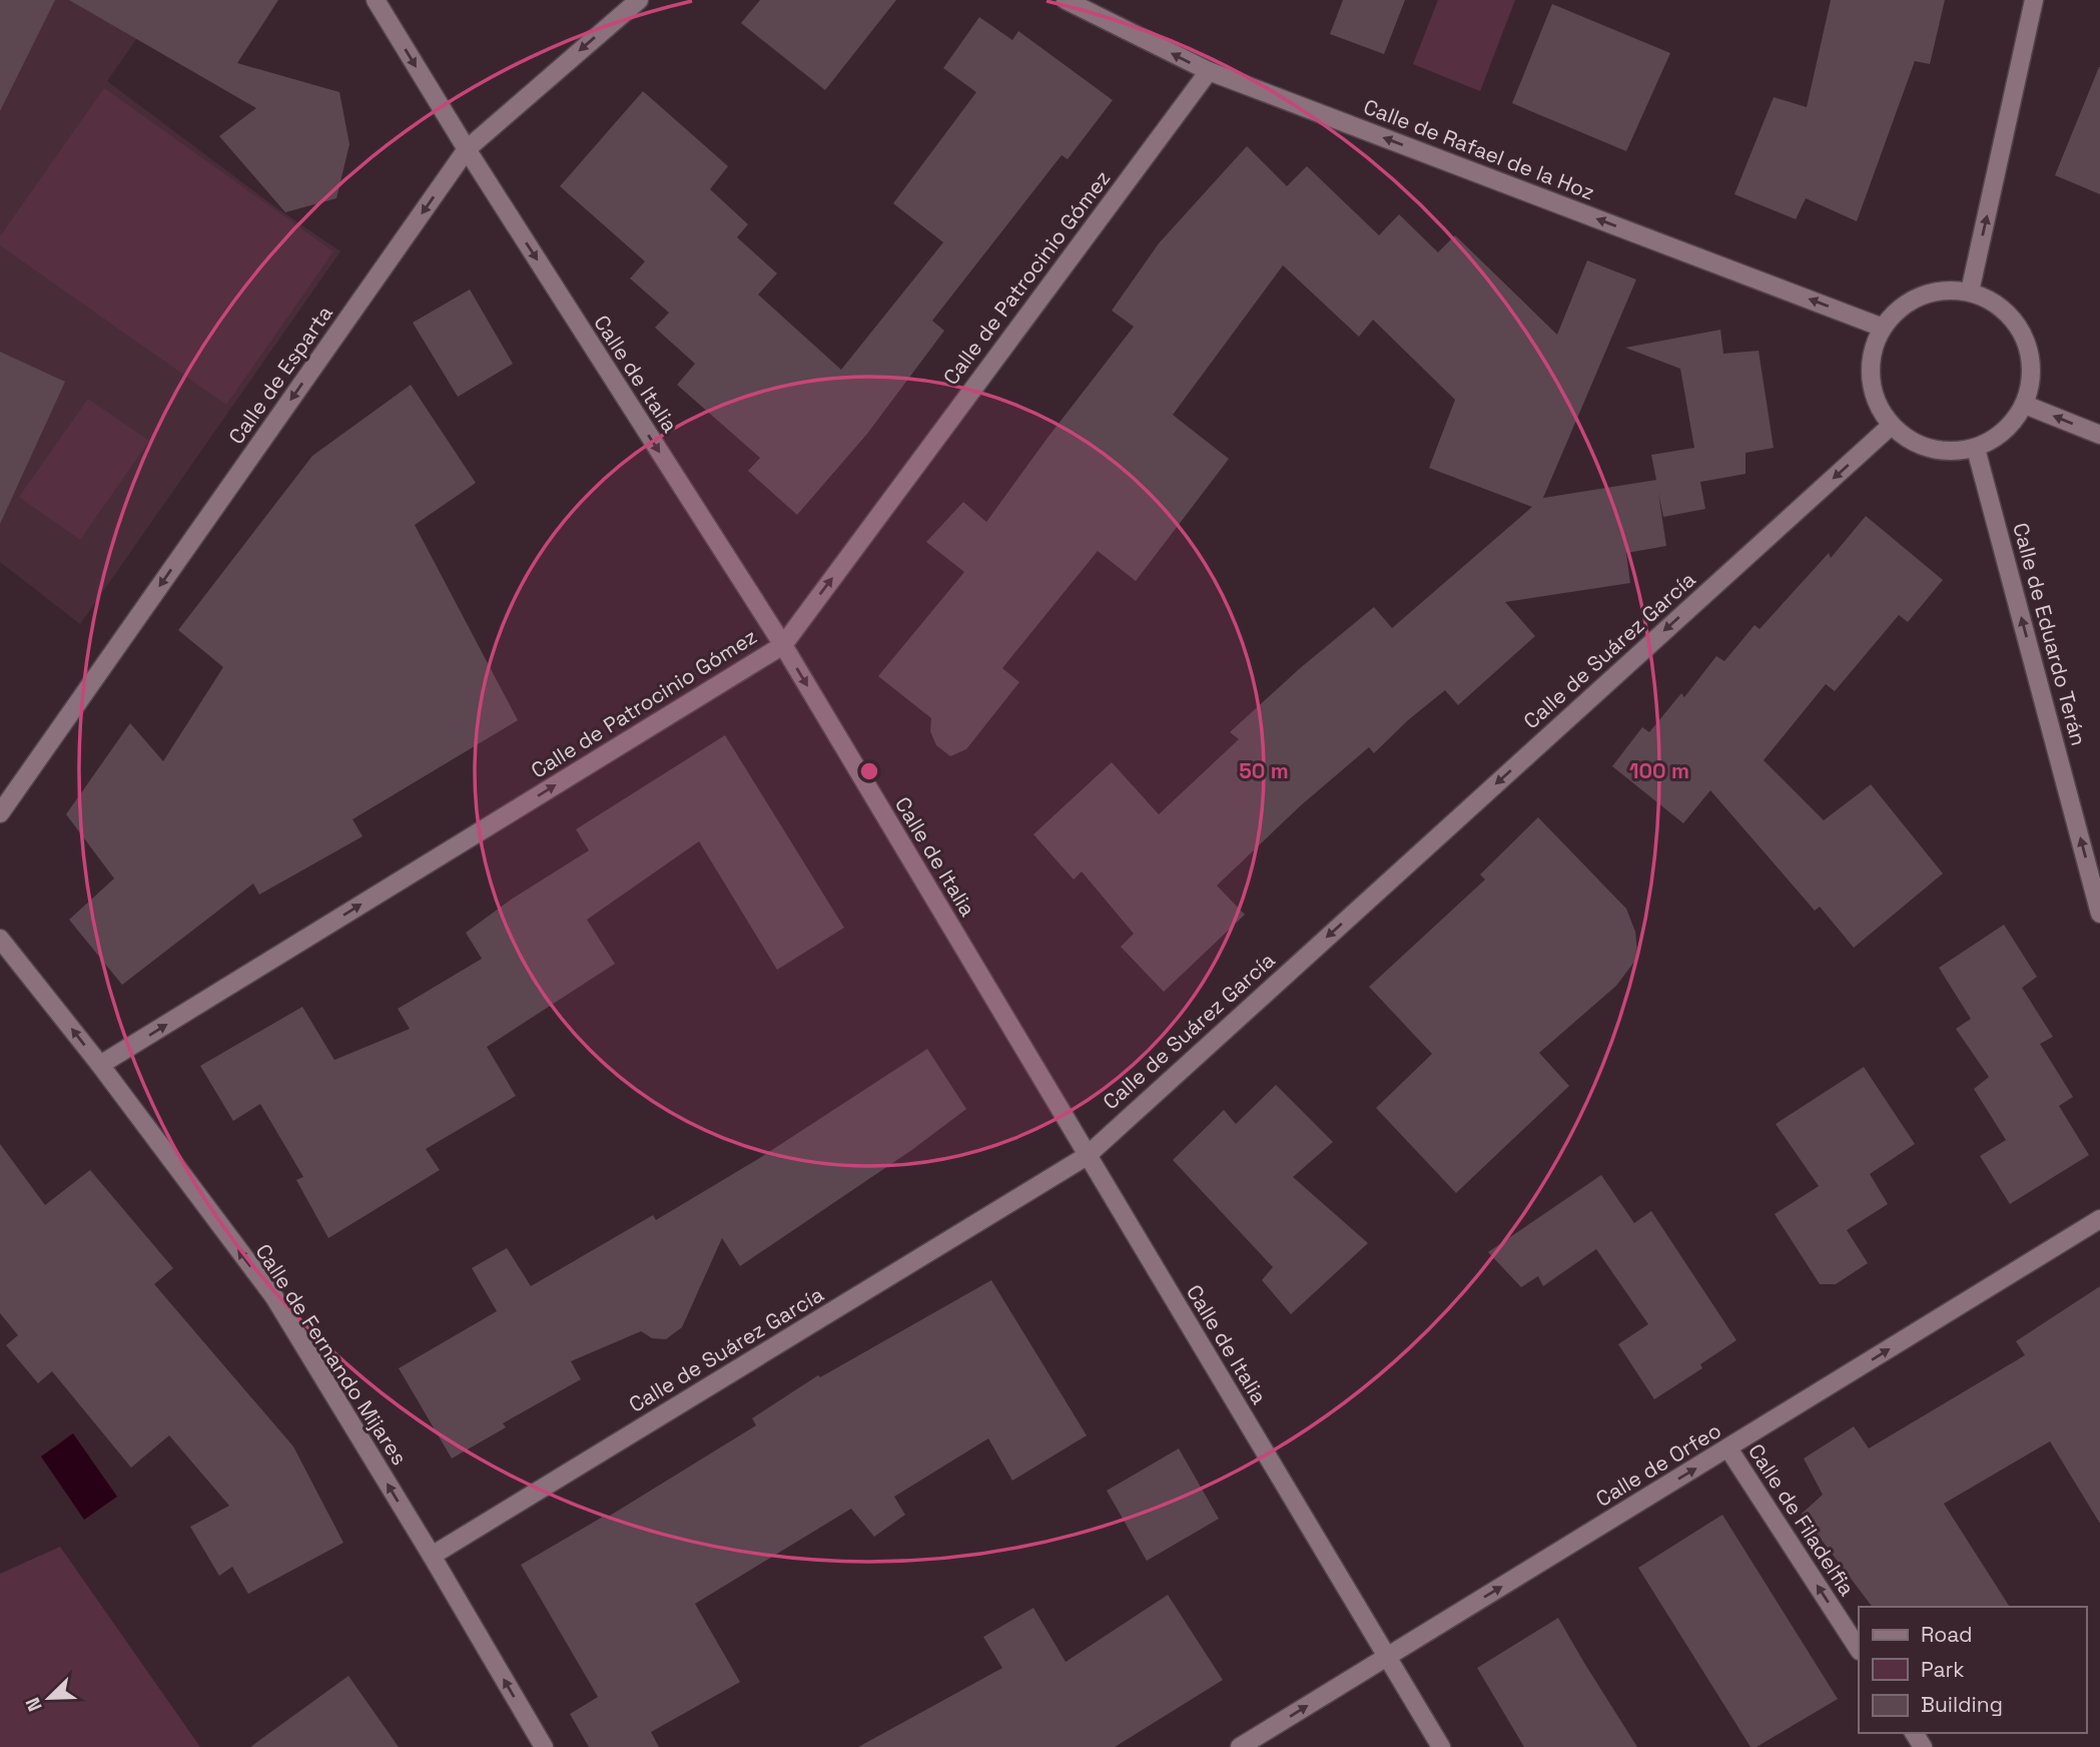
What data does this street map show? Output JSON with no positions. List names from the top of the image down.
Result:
{
  "streets": {
    "street": [
      "Calle de Rafael de la Hoz",
      "Calle de Patrocinio Gómez",
      "Calle de Italia",
      "Calle de Esparta",
      "Calle de Eduardo Terán",
      "Calle de Suárez García",
      "Calle de Fernando Mijares",
      "Calle de Orfeo",
      "Calle de Filadelfia"
    ]
  },
  "crossings": [
    ["Calle de Rafael de la Hoz", "Calle de Patrocinio Gómez"],
    ["Calle de Rafael de la Hoz", "Calle de Eduardo Terán"],
    ["Calle de Rafael de la Hoz", "Calle de Suárez García"],
    ["Calle de Patrocinio Gómez", "Calle de Italia"],
    ["Calle de Patrocinio Gómez", "Calle de Fernando Mijares"],
    ["Calle de Italia", "Calle de Esparta"],
    ["Calle de Italia", "Calle de Suárez García"],
    ["Calle de Italia", "Calle de Orfeo"],
    ["Calle de Eduardo Terán", "Calle de Suárez García"],
    ["Calle de Suárez García", "Calle de Fernando Mijares"],
    ["Calle de Orfeo", "Calle de Filadelfia"]
  ],
  "one_way": [
    "Calle de Rafael de la Hoz",
    "Calle de Patrocinio Gómez",
    "Calle de Italia",
    "Calle de Esparta",
    "Calle de Eduardo Terán",
    "Calle de Suárez García",
    "Calle de Fernando Mijares",
    "Calle de Orfeo",
    "Calle de Filadelfia"
  ],
  "legend": ["Road", "Park", "Building"],
  "north": "bottom left",
  "rings": ["50 m", "100 m"]
}
